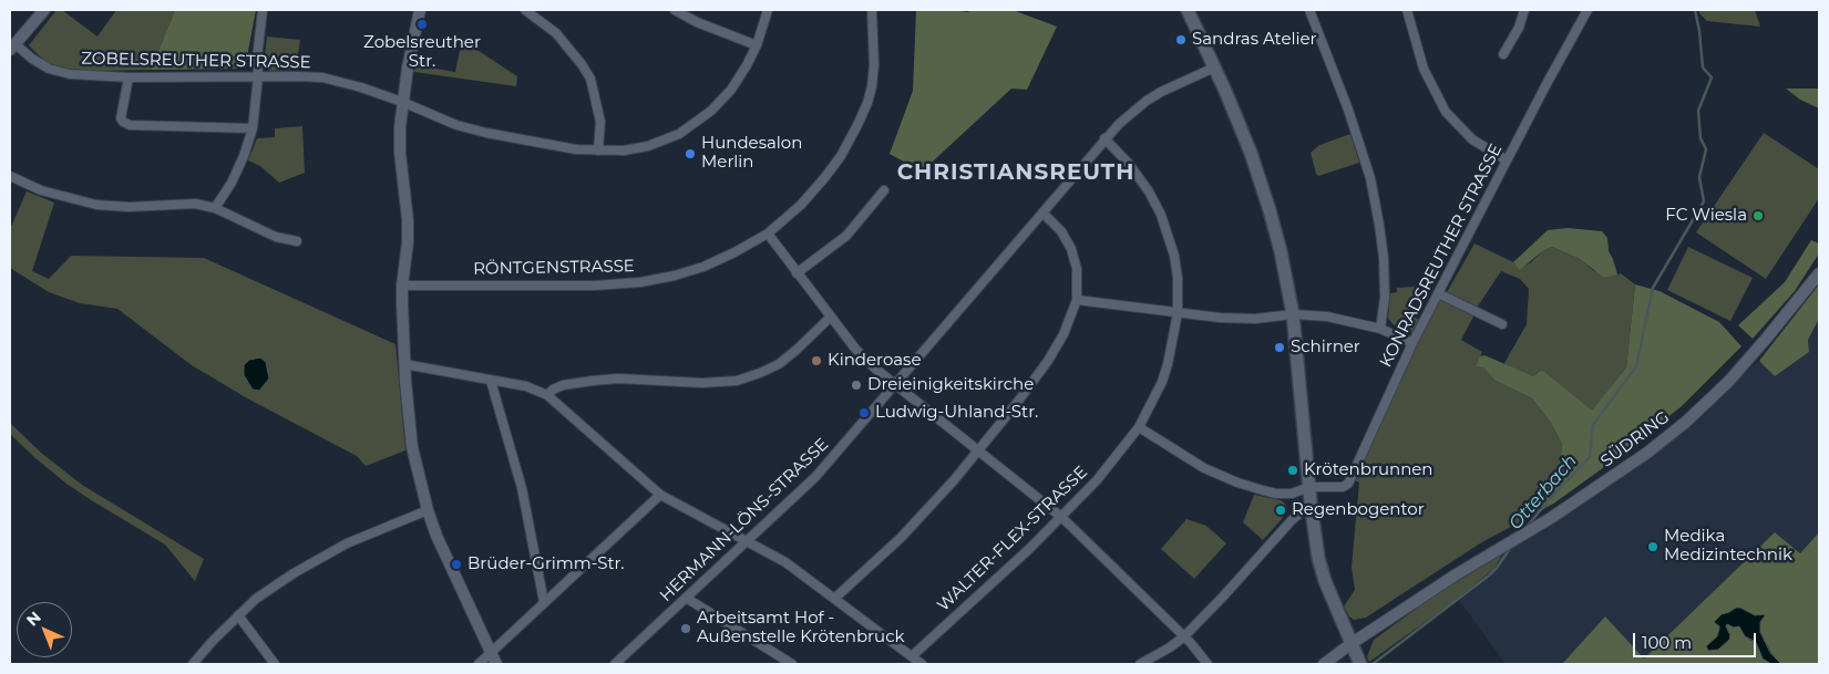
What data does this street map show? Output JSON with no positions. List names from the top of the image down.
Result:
{
  "streets": {
    "street": [
      "ZOBELSREUTHER STRASSE",
      "KONRADSREUTHER STRASSE",
      "RÖNTGENSTRASSE",
      "SÜDRING",
      "HERMANN-LÖNS-STRASSE",
      "WALTER-FLEX-STRASSE"
    ]
  },
  "crossings": [
    ["HERMANN-LÖNS-STRASSE", "WALTER-FLEX-STRASSE"]
  ],
  "districts": ["CHRISTIANSREUTH"],
  "water": ["Otterbach"],
  "places": [
    "Zobelsreuther Str.",
    "Sandras Atelier",
    "Hundesalon Merlin",
    "FC Wiesla",
    "Schirner",
    "Kinderoase",
    "Dreieinigkeitskirche",
    "Ludwig-Uhland-Str.",
    "Krötenbrunnen",
    "Regenbogentor",
    "Medika Medizintechnik",
    "Brüder-Grimm-Str.",
    "Arbeitsamt Hof - Außenstelle Krötenbruck"
  ],
  "scale_bar": "100 m",
  "north": "top left"
}
